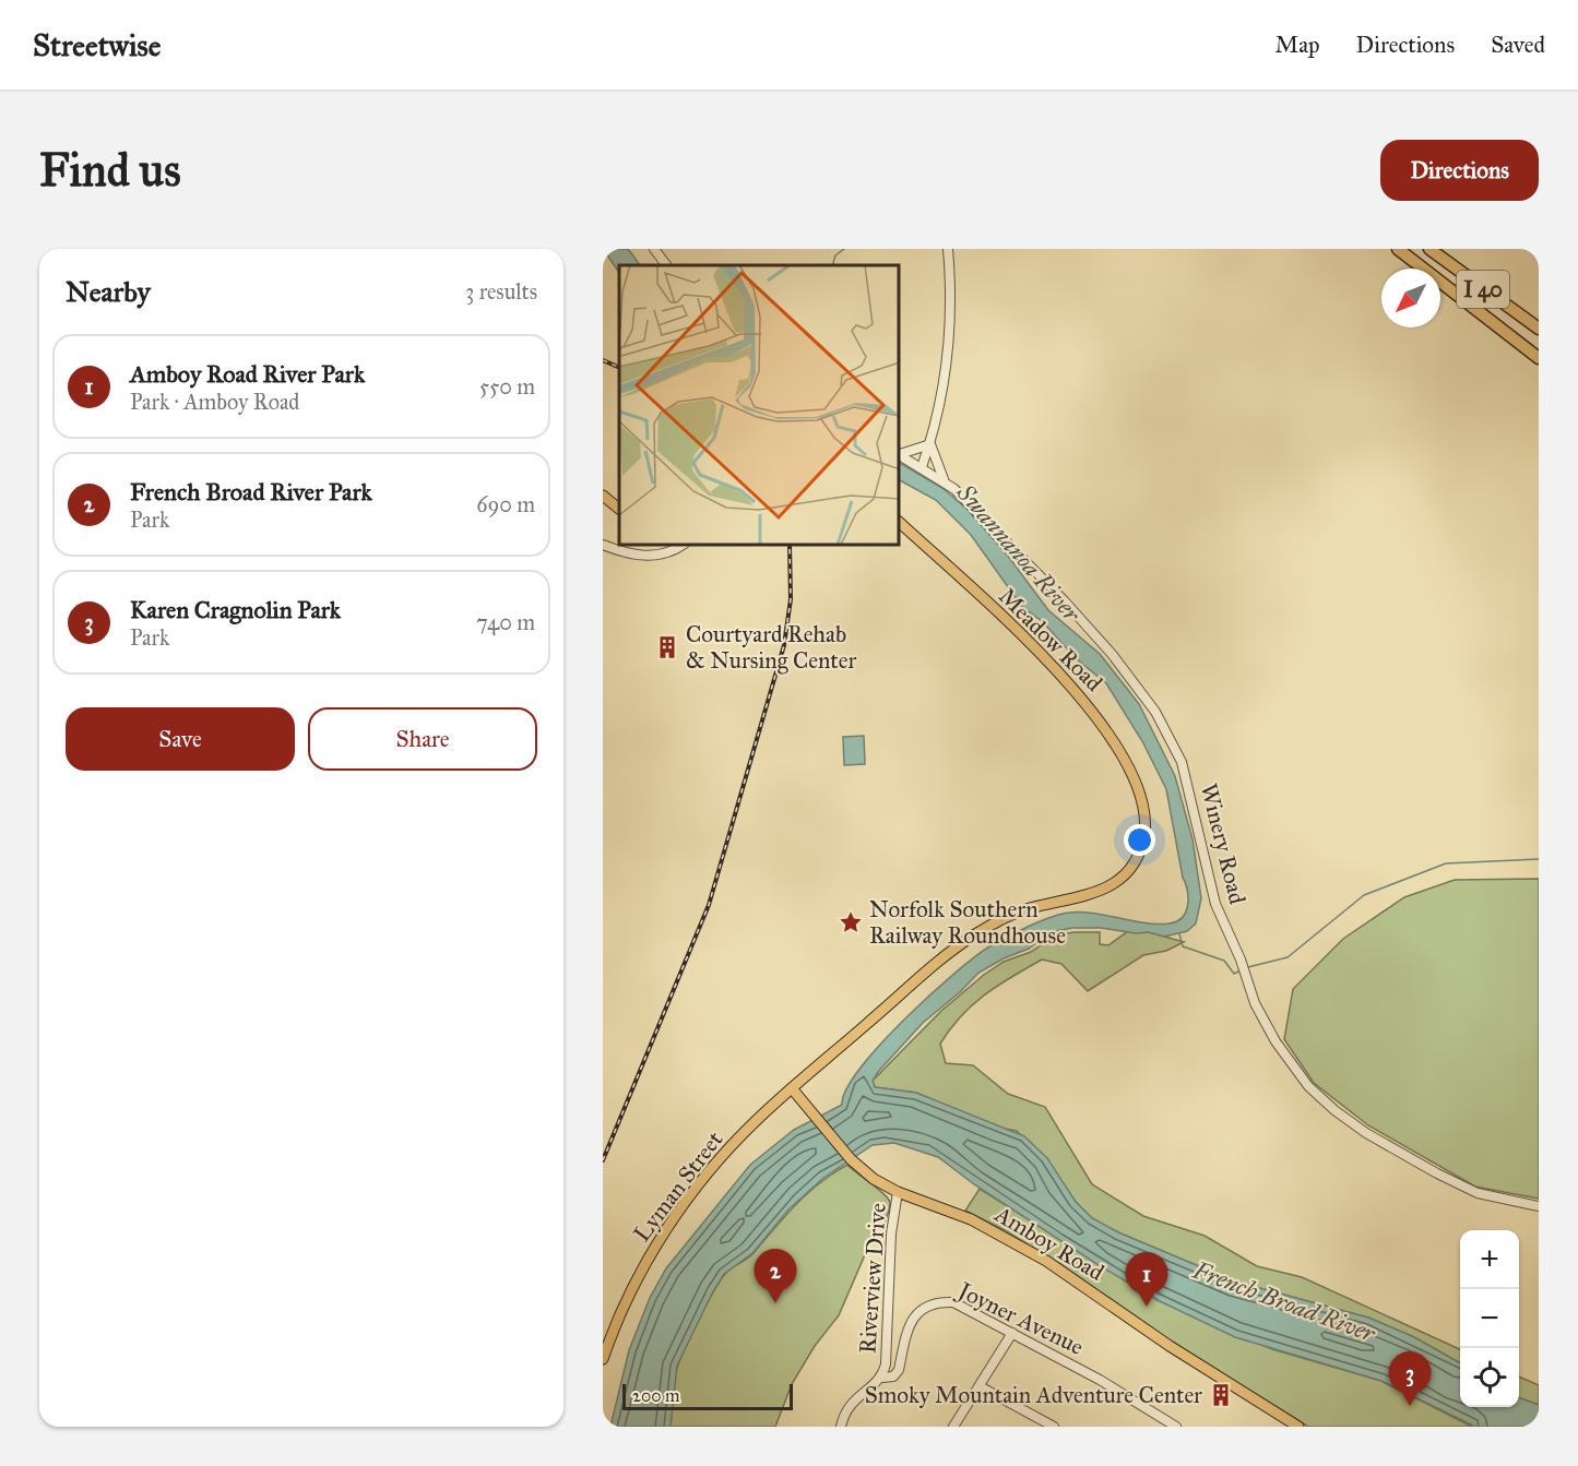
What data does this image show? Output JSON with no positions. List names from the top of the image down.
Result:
{
  "streets": {
    "highway": ["I 40"],
    "main road": ["Meadow Road", "Lyman Street", "Amboy Road"],
    "street": ["Winery Road", "Riverview Drive", "Joyner Avenue"]
  },
  "crossings": [
    ["Meadow Road", "Lyman Street"],
    ["Meadow Road", "Amboy Road"],
    ["Lyman Street", "Amboy Road"],
    ["Amboy Road", "Riverview Drive"],
    ["Riverview Drive", "Joyner Avenue"]
  ],
  "water": ["Swannanoa River", "French Broad River"],
  "places": {
    "building": ["Courtyard Rehab & Nursing Center", "Smoky Mountain Adventure Center"],
    "place": ["Norfolk Southern Railway Roundhouse"]
  },
  "scale_bar": "200 m",
  "north": "bottom left",
  "page": {
    "header": "Streetwise",
    "nav": ["Map", "Directions", "Saved"],
    "buttons": [
      "Directions",
      ["Save", "Share"]
    ],
    "title": "Find us",
    "heading": ["Nearby", "3 results"],
    "list": [
      {
        "mark": "1",
        "name": "Amboy Road River Park",
        "note": "Park · Amboy Road",
        "value": "550 m"
      },
      {
        "mark": "2",
        "name": "French Broad River Park",
        "note": "Park",
        "value": "690 m"
      },
      {
        "mark": "3",
        "name": "Karen Cragnolin Park",
        "note": "Park",
        "value": "740 m"
      }
    ],
    "map_buttons": ["+", "−"],
    "pins": ["2", "1", "3"],
    "scale": "200 m"
  }
}
